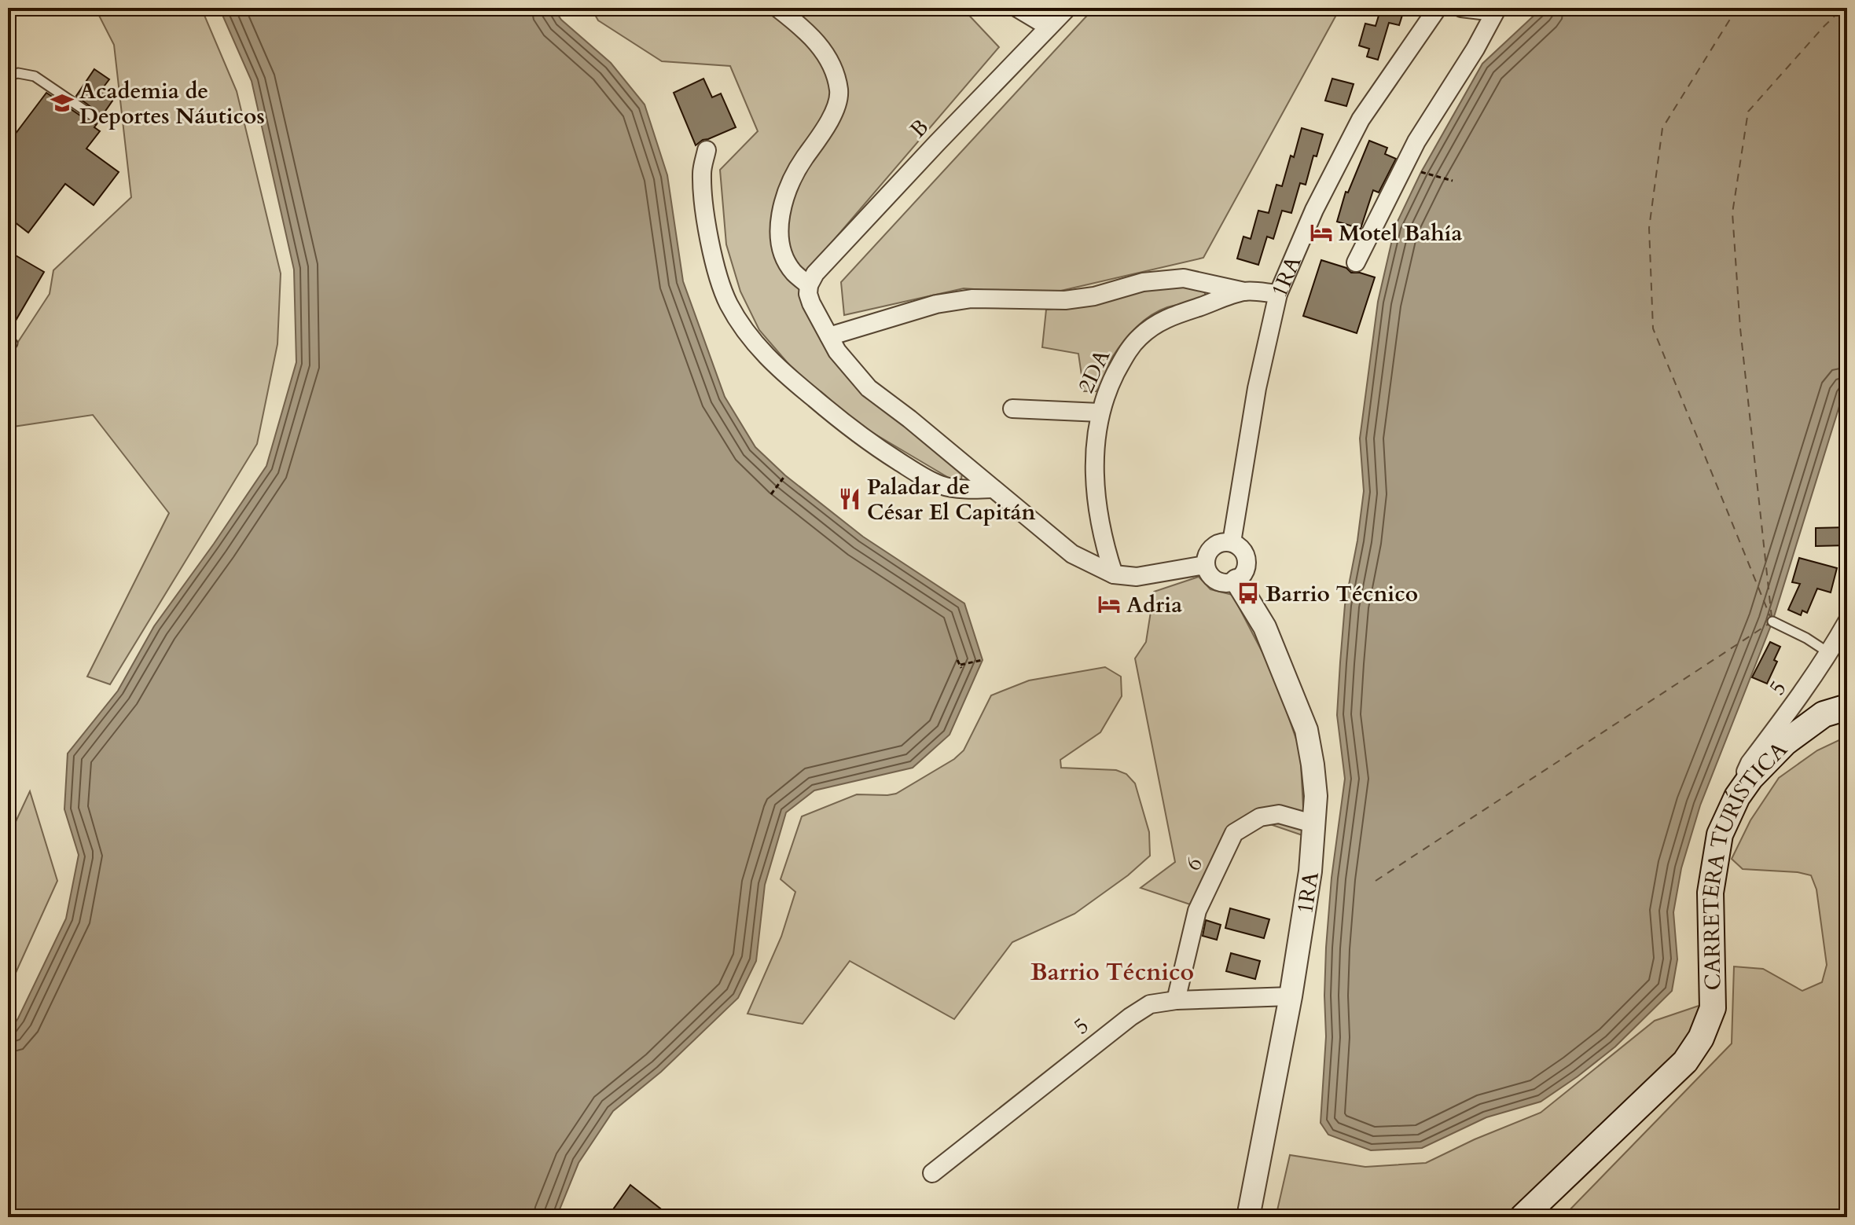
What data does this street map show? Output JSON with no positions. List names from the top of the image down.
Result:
{
  "streets": {
    "main road": ["CARRETERA TURÍSTICA"],
    "street": [
      "B",
      "1RA",
      "2DA",
      "5",
      "6"
    ]
  },
  "crossings": [
    ["1RA", "2DA"],
    ["1RA", "5"],
    ["1RA", "6"],
    ["5", "6"],
    ["5", "CARRETERA TURÍSTICA"]
  ],
  "districts": ["Barrio Técnico"],
  "places": {
    "school or university": ["Academia de Deportes Náuticos"],
    "hotel": ["Motel Bahía", "Adria"],
    "restaurant": ["Paladar de César El Capitán"],
    "bus stop": ["Barrio Técnico"]
  }
}
